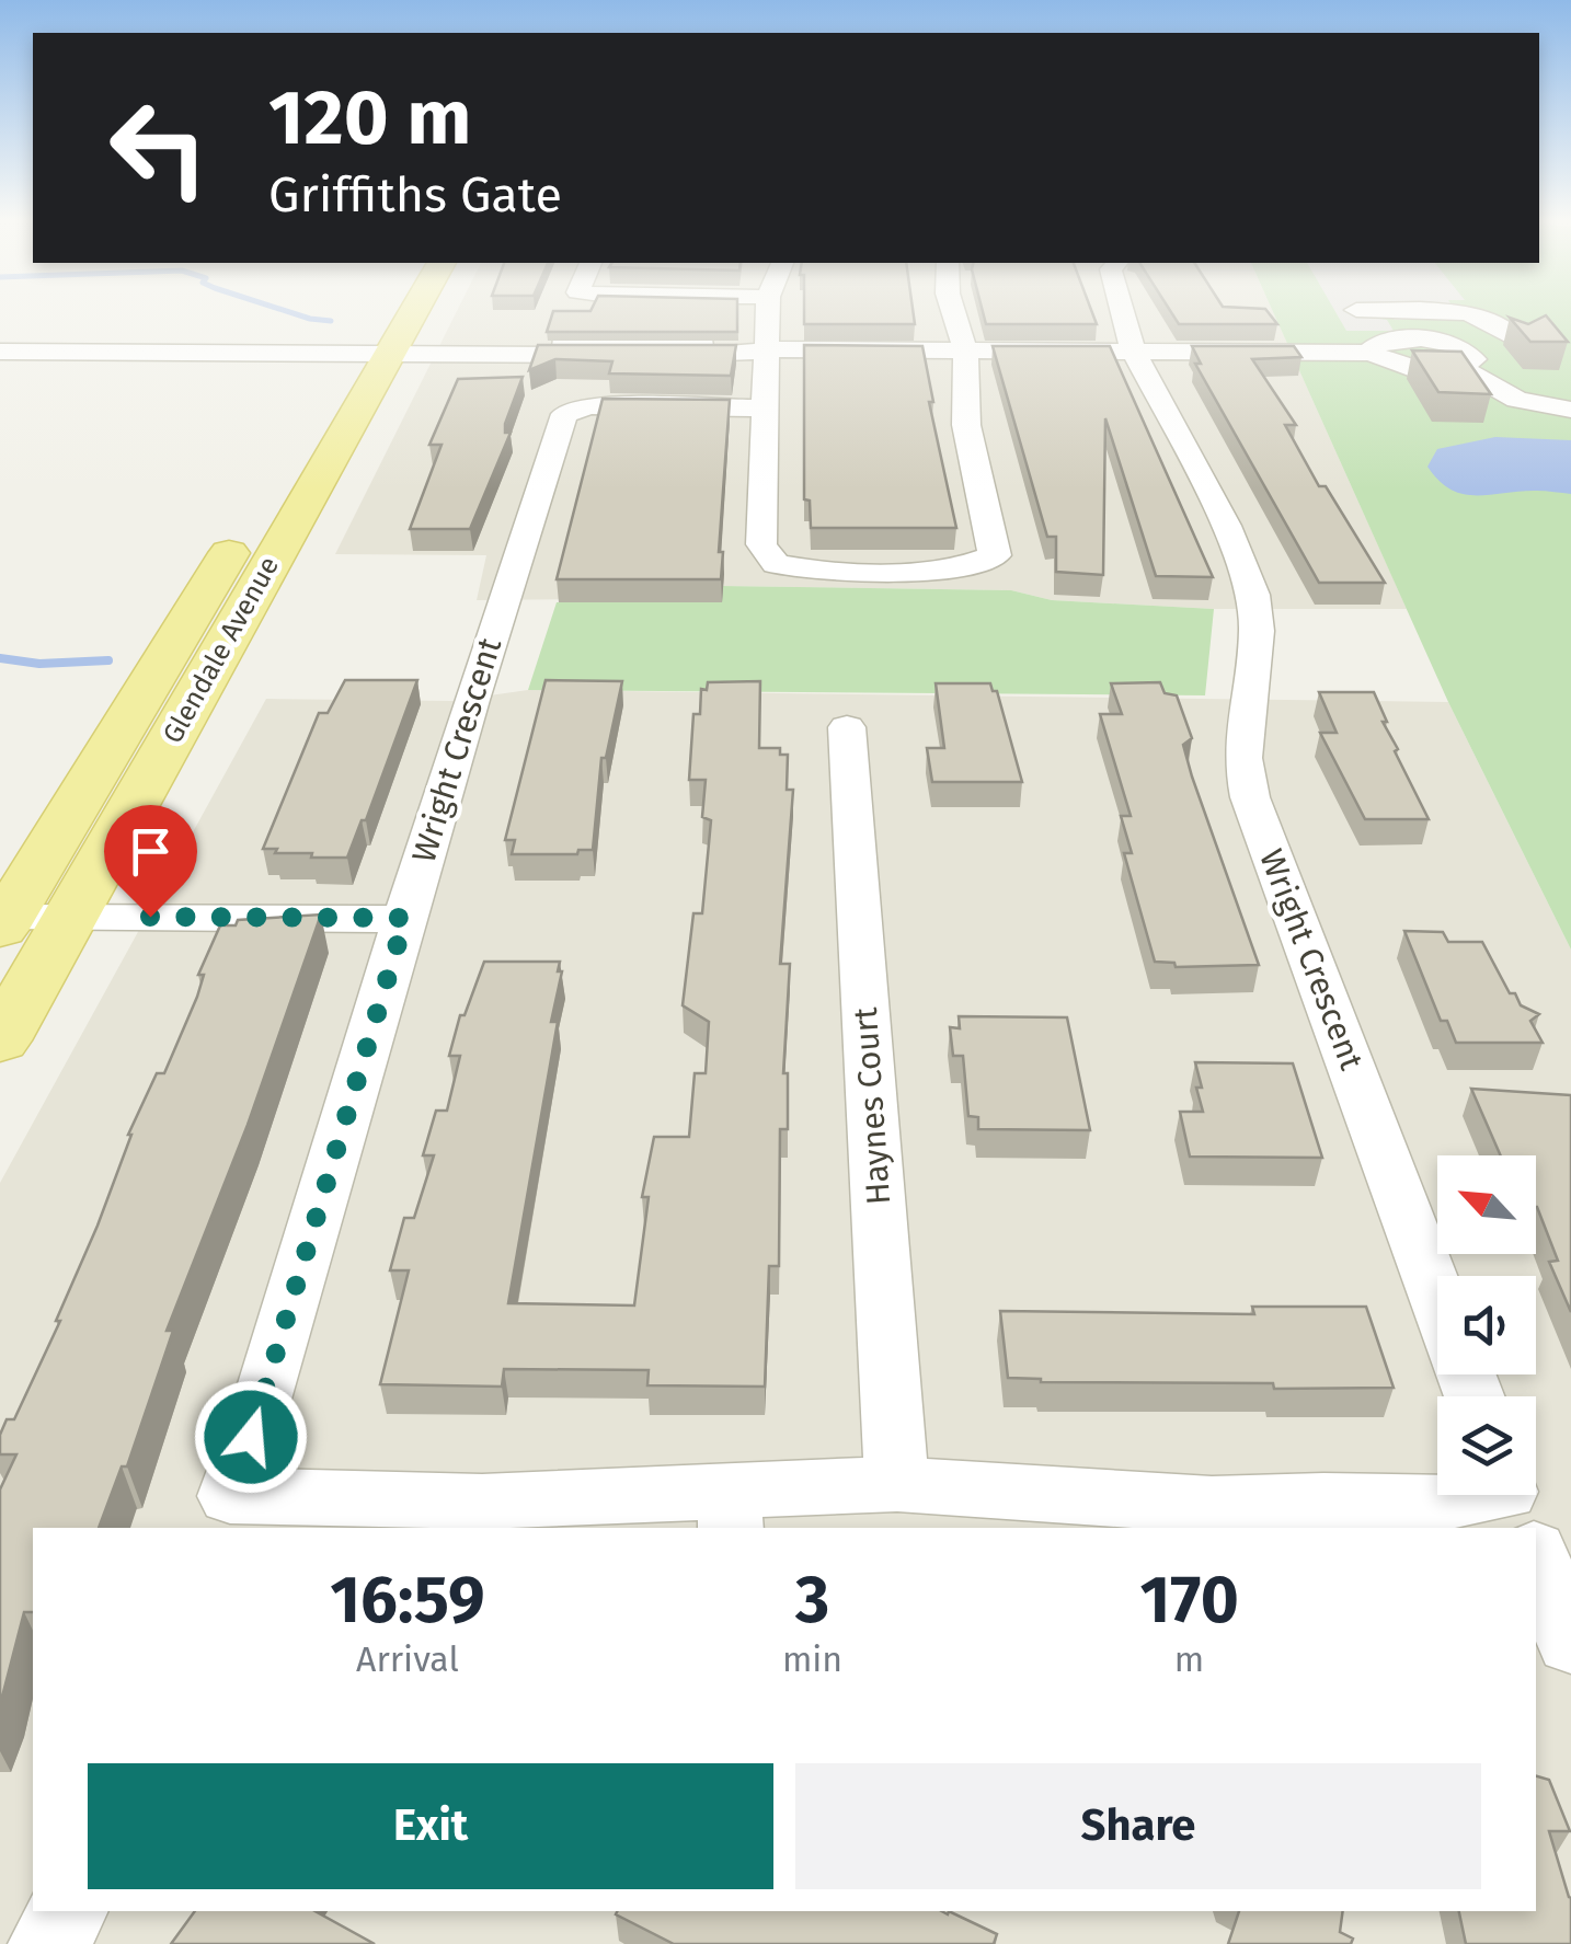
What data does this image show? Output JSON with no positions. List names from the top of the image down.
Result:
{
  "streets": {
    "main road": ["Glendale Avenue"],
    "street": ["Wright Crescent", "Haynes Court"]
  },
  "crossings": [
    ["Wright Crescent", "Haynes Court"]
  ],
  "north": "top left",
  "page": {
    "turn": ["120 m", "Griffiths Gate"],
    "eta": [
      "16:59",
      "Arrival",
      "3",
      "min",
      "170",
      "m"
    ],
    "buttons": ["Exit", "Share"]
  }
}
